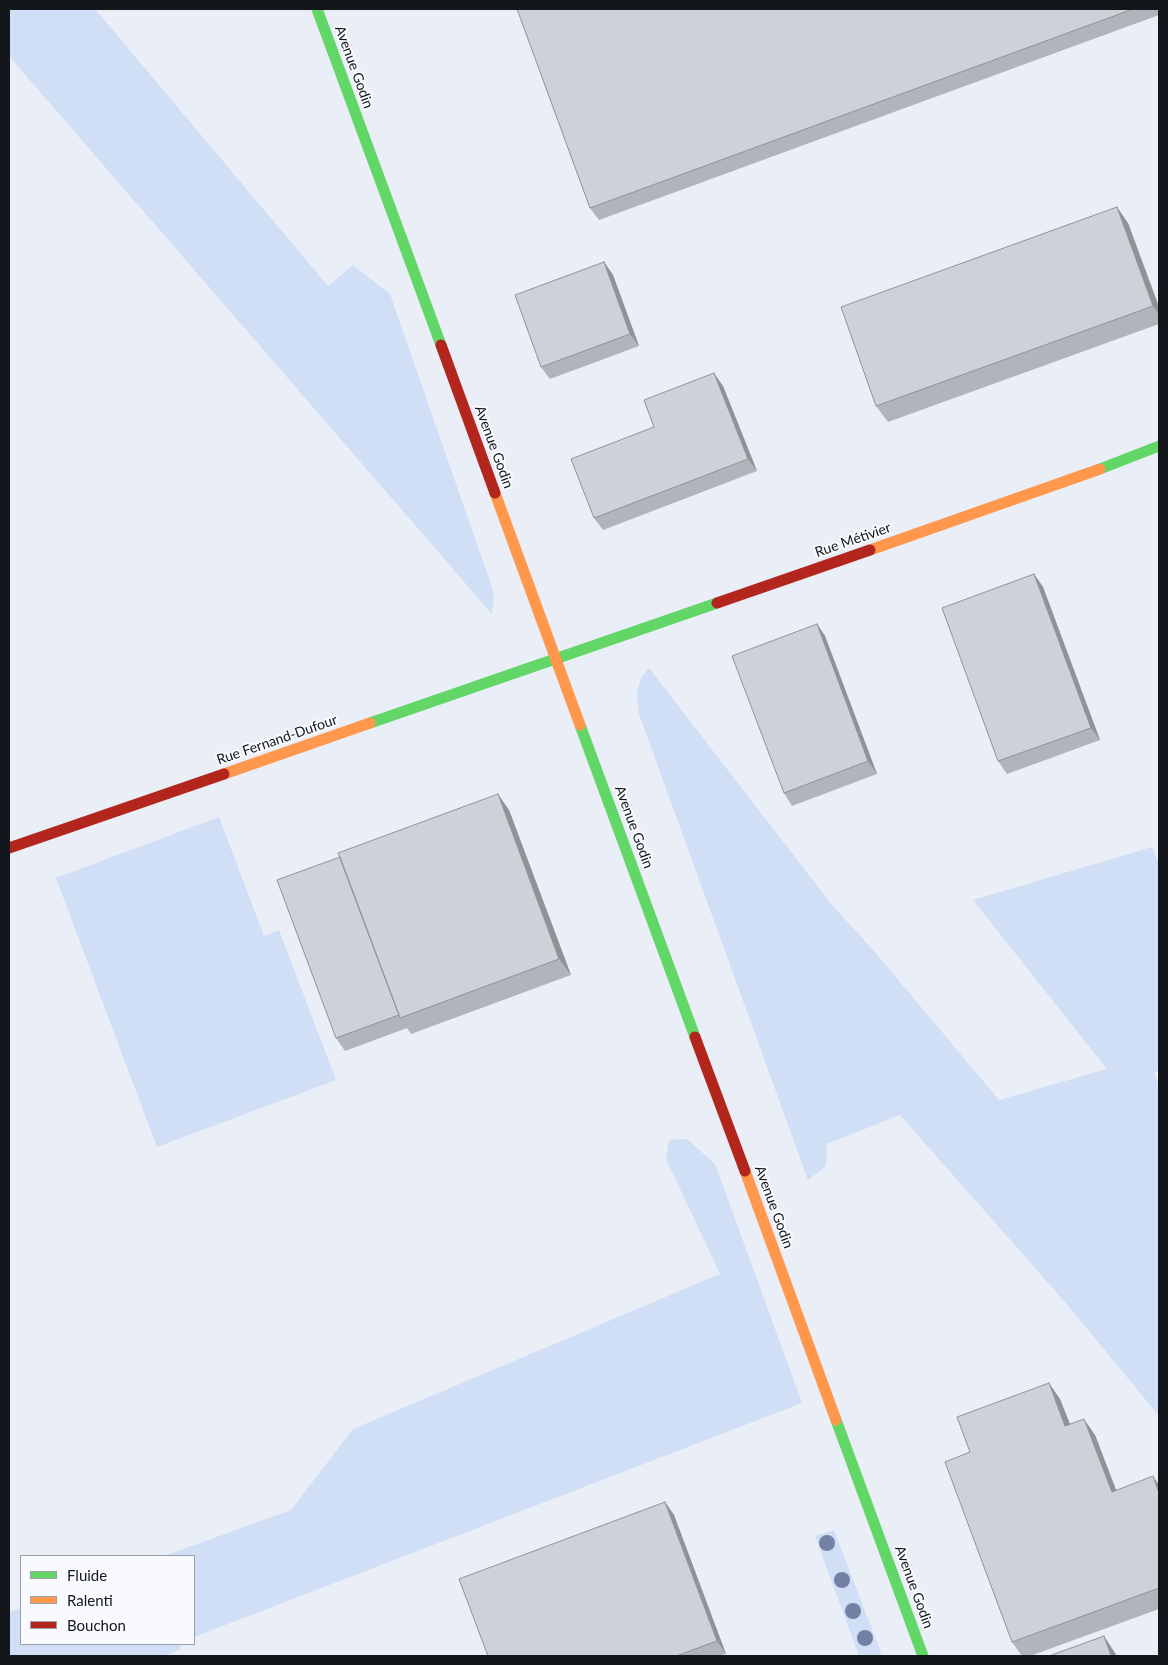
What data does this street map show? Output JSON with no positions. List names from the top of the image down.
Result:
{
  "streets": {
    "street": ["Avenue Godin", "Rue Métivier", "Rue Fernand-Dufour"]
  },
  "crossings": [
    ["Avenue Godin", "Rue Métivier"],
    ["Avenue Godin", "Rue Fernand-Dufour"],
    ["Rue Métivier", "Rue Fernand-Dufour"]
  ],
  "legend": ["Fluide", "Ralenti", "Bouchon"]
}
